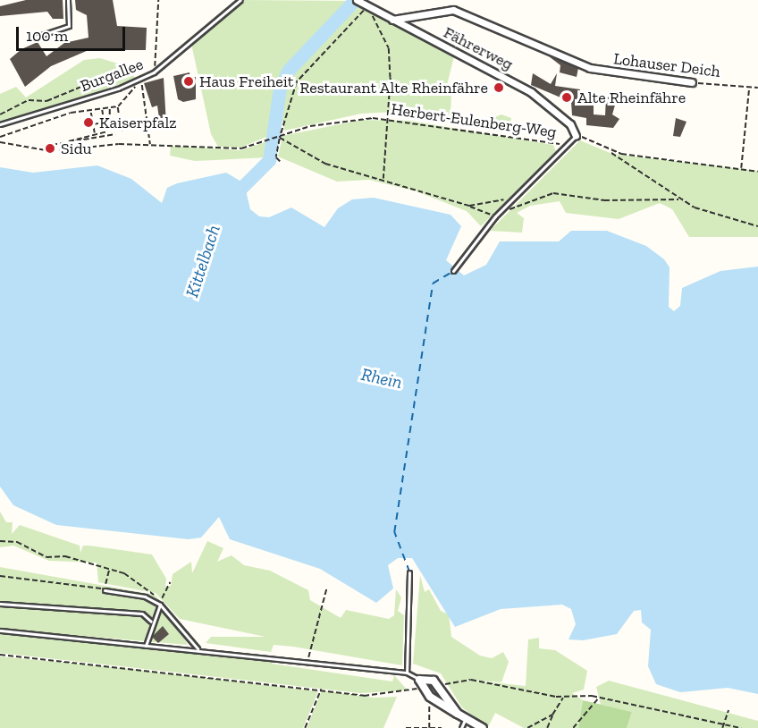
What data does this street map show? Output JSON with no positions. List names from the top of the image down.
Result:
{
  "streets": {
    "street": ["Fährerweg", "Lohauser Deich"],
    "lane": ["Burgallee"],
    "path": ["Herbert-Eulenberg-Weg"]
  },
  "crossings": [
    ["Fährerweg", "Lohauser Deich"]
  ],
  "water": ["Kittelbach", "Rhein"],
  "places": [
    "Haus Freiheit",
    "Restaurant Alte Rheinfähre",
    "Alte Rheinfähre",
    "Kaiserpfalz",
    "Sidu"
  ],
  "scale_bar": "100 m"
}
